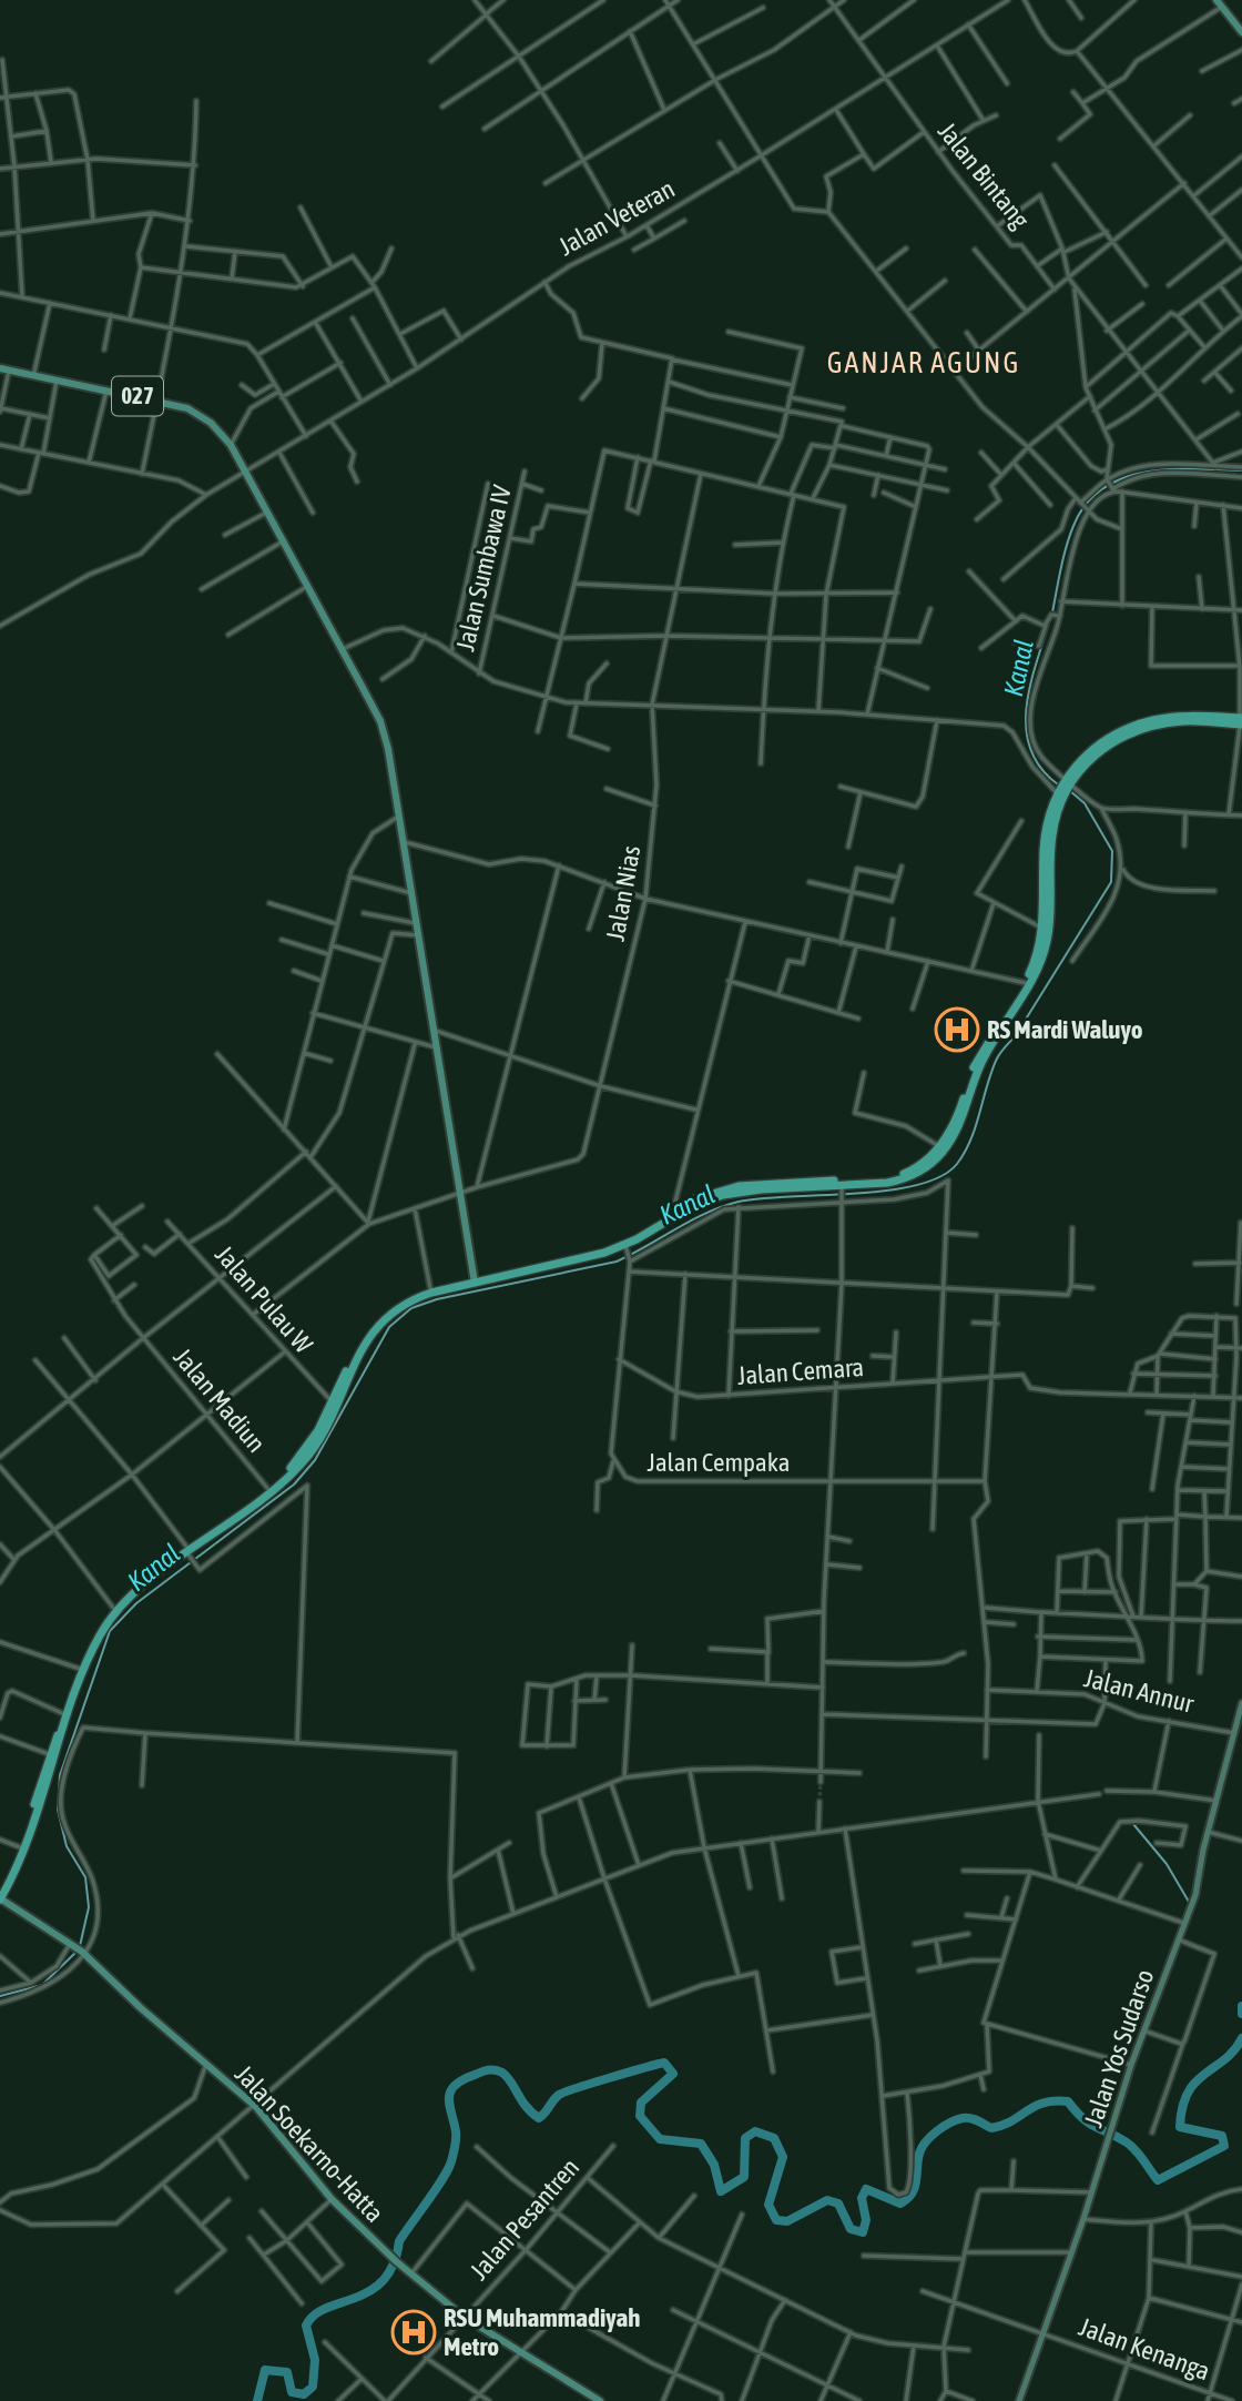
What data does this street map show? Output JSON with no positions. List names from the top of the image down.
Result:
{
  "streets": {
    "main road": ["027", "Jalan Soekarno-Hatta"],
    "street": [
      "Jalan Bintang",
      "Jalan Veteran",
      "Jalan Sumbawa IV",
      "Jalan Nias",
      "Jalan Pulau W",
      "Jalan Cemara",
      "Jalan Madiun",
      "Jalan Cempaka",
      "Jalan Annur",
      "Jalan Yos Sudarso",
      "Jalan Pesantren",
      "Jalan Kenanga"
    ]
  },
  "crossings": [
    ["Jalan Bintang", "Jalan Veteran"],
    ["Jalan Veteran", "027"],
    ["Jalan Cemara", "Jalan Cempaka"],
    ["Jalan Annur", "Jalan Yos Sudarso"],
    ["Jalan Yos Sudarso", "Jalan Kenanga"],
    ["Jalan Soekarno-Hatta", "Jalan Pesantren"]
  ],
  "districts": ["GANJAR AGUNG"],
  "water": ["Kanal"],
  "places": {
    "hospital": ["RS Mardi Waluyo", "RSU Muhammadiyah Metro"]
  }
}
